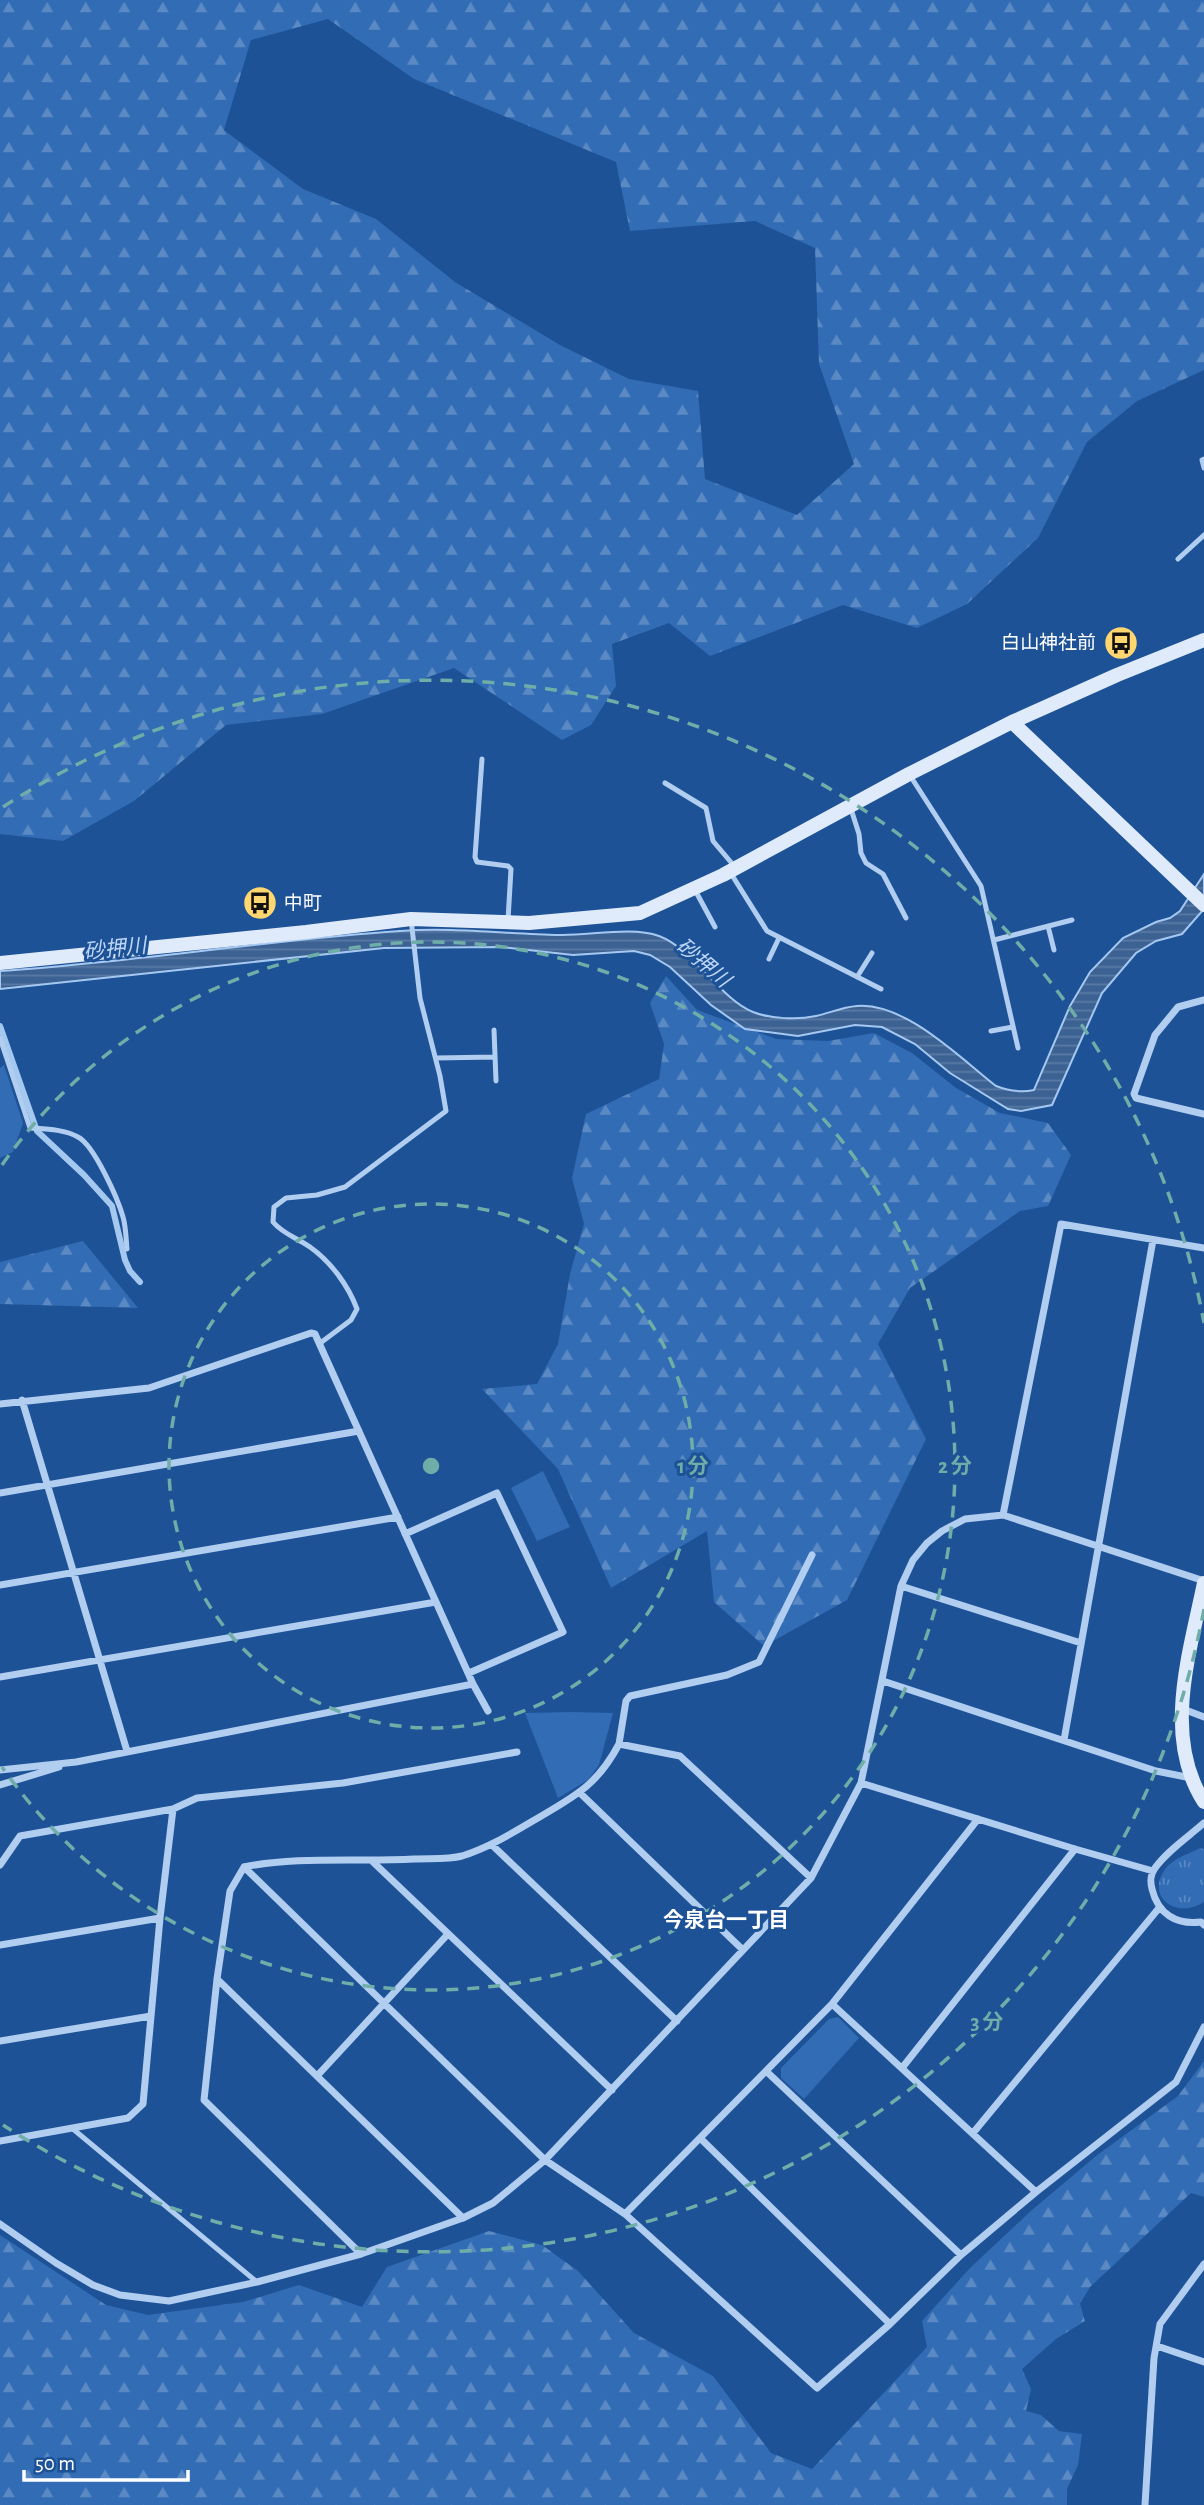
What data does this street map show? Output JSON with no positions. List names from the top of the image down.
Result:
{
  "districts": ["今泉台一丁目"],
  "water": ["砂押川"],
  "places": {
    "bus stop": ["白山神社前", "中町"]
  },
  "scale_bar": "50 m",
  "rings": ["1 分", "2 分", "3 分"]
}
